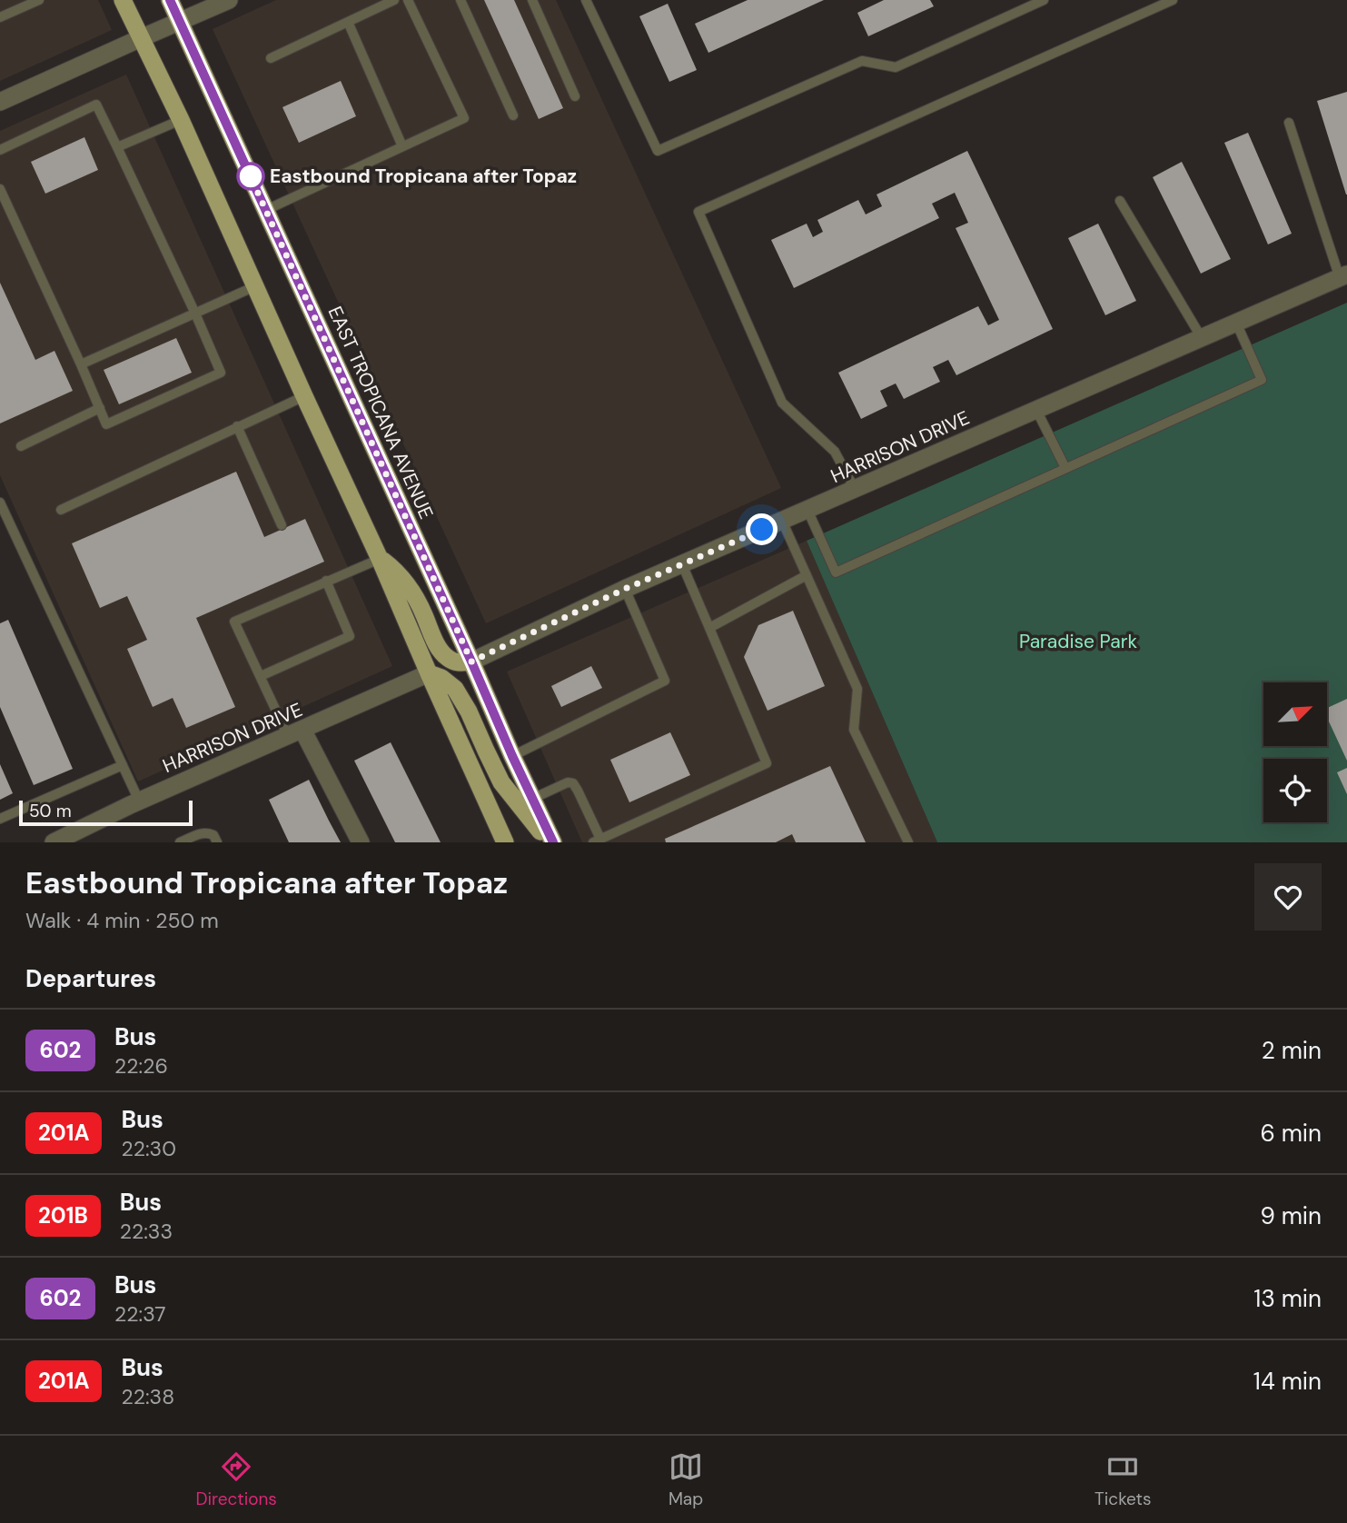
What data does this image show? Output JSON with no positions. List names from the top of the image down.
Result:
{
  "streets": {
    "main road": ["EAST TROPICANA AVENUE"],
    "street": ["HARRISON DRIVE"]
  },
  "crossings": [
    ["EAST TROPICANA AVENUE", "HARRISON DRIVE"]
  ],
  "parks": ["Paradise Park"],
  "places": ["Eastbound Tropicana after Topaz"],
  "lines": ["bus line 602"],
  "scale_bar": "50 m",
  "north": "top right",
  "page": {
    "scale": "50 m",
    "heading": [
      ["Eastbound Tropicana after Topaz", "Walk · 4 min · 250 m"],
      "Departures"
    ],
    "list": [
      {
        "mark": "602",
        "name": "Bus",
        "note": "22:26",
        "value": "2 min"
      },
      {
        "mark": "201A",
        "name": "Bus",
        "note": "22:30",
        "value": "6 min"
      },
      {
        "mark": "201B",
        "name": "Bus",
        "note": "22:33",
        "value": "9 min"
      },
      {
        "mark": "602",
        "name": "Bus",
        "note": "22:37",
        "value": "13 min"
      },
      {
        "mark": "201A",
        "name": "Bus",
        "note": "22:38",
        "value": "14 min"
      }
    ],
    "tabs": ["Directions", "Map", "Tickets"]
  }
}
